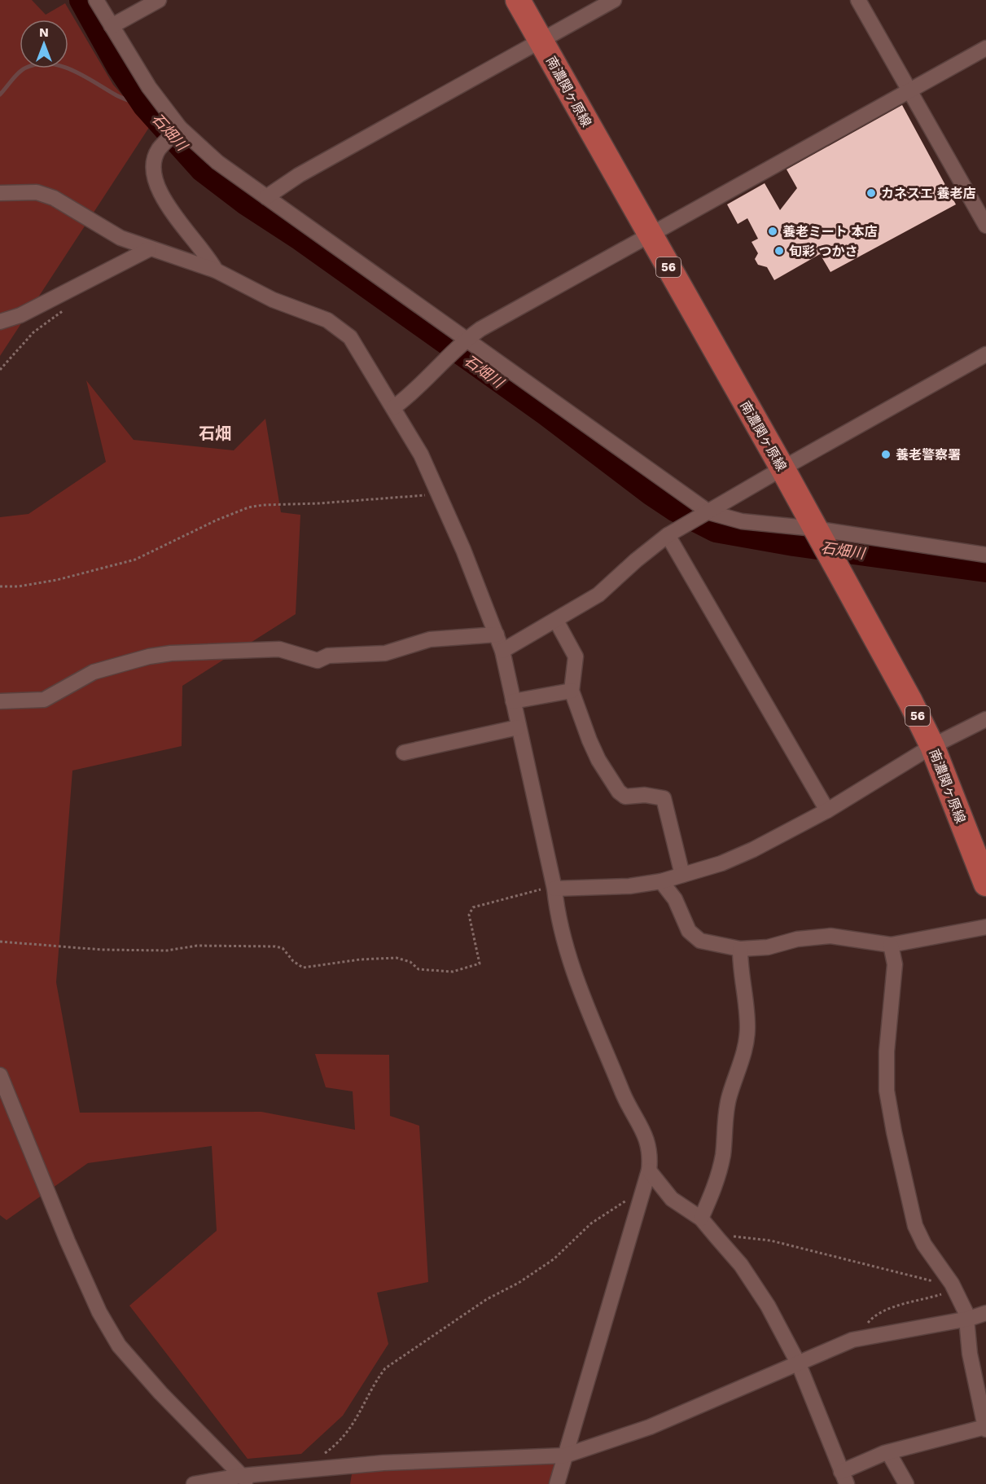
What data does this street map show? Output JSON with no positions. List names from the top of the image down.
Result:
{
  "streets": {
    "main road": ["南濃関ヶ原線", "56"]
  },
  "districts": ["石畑"],
  "water": ["石畑川"],
  "places": [
    "カネスエ 養老店",
    "養老ミート 本店",
    "旬彩 つかさ",
    "養老警察署"
  ],
  "north": "top"
}
